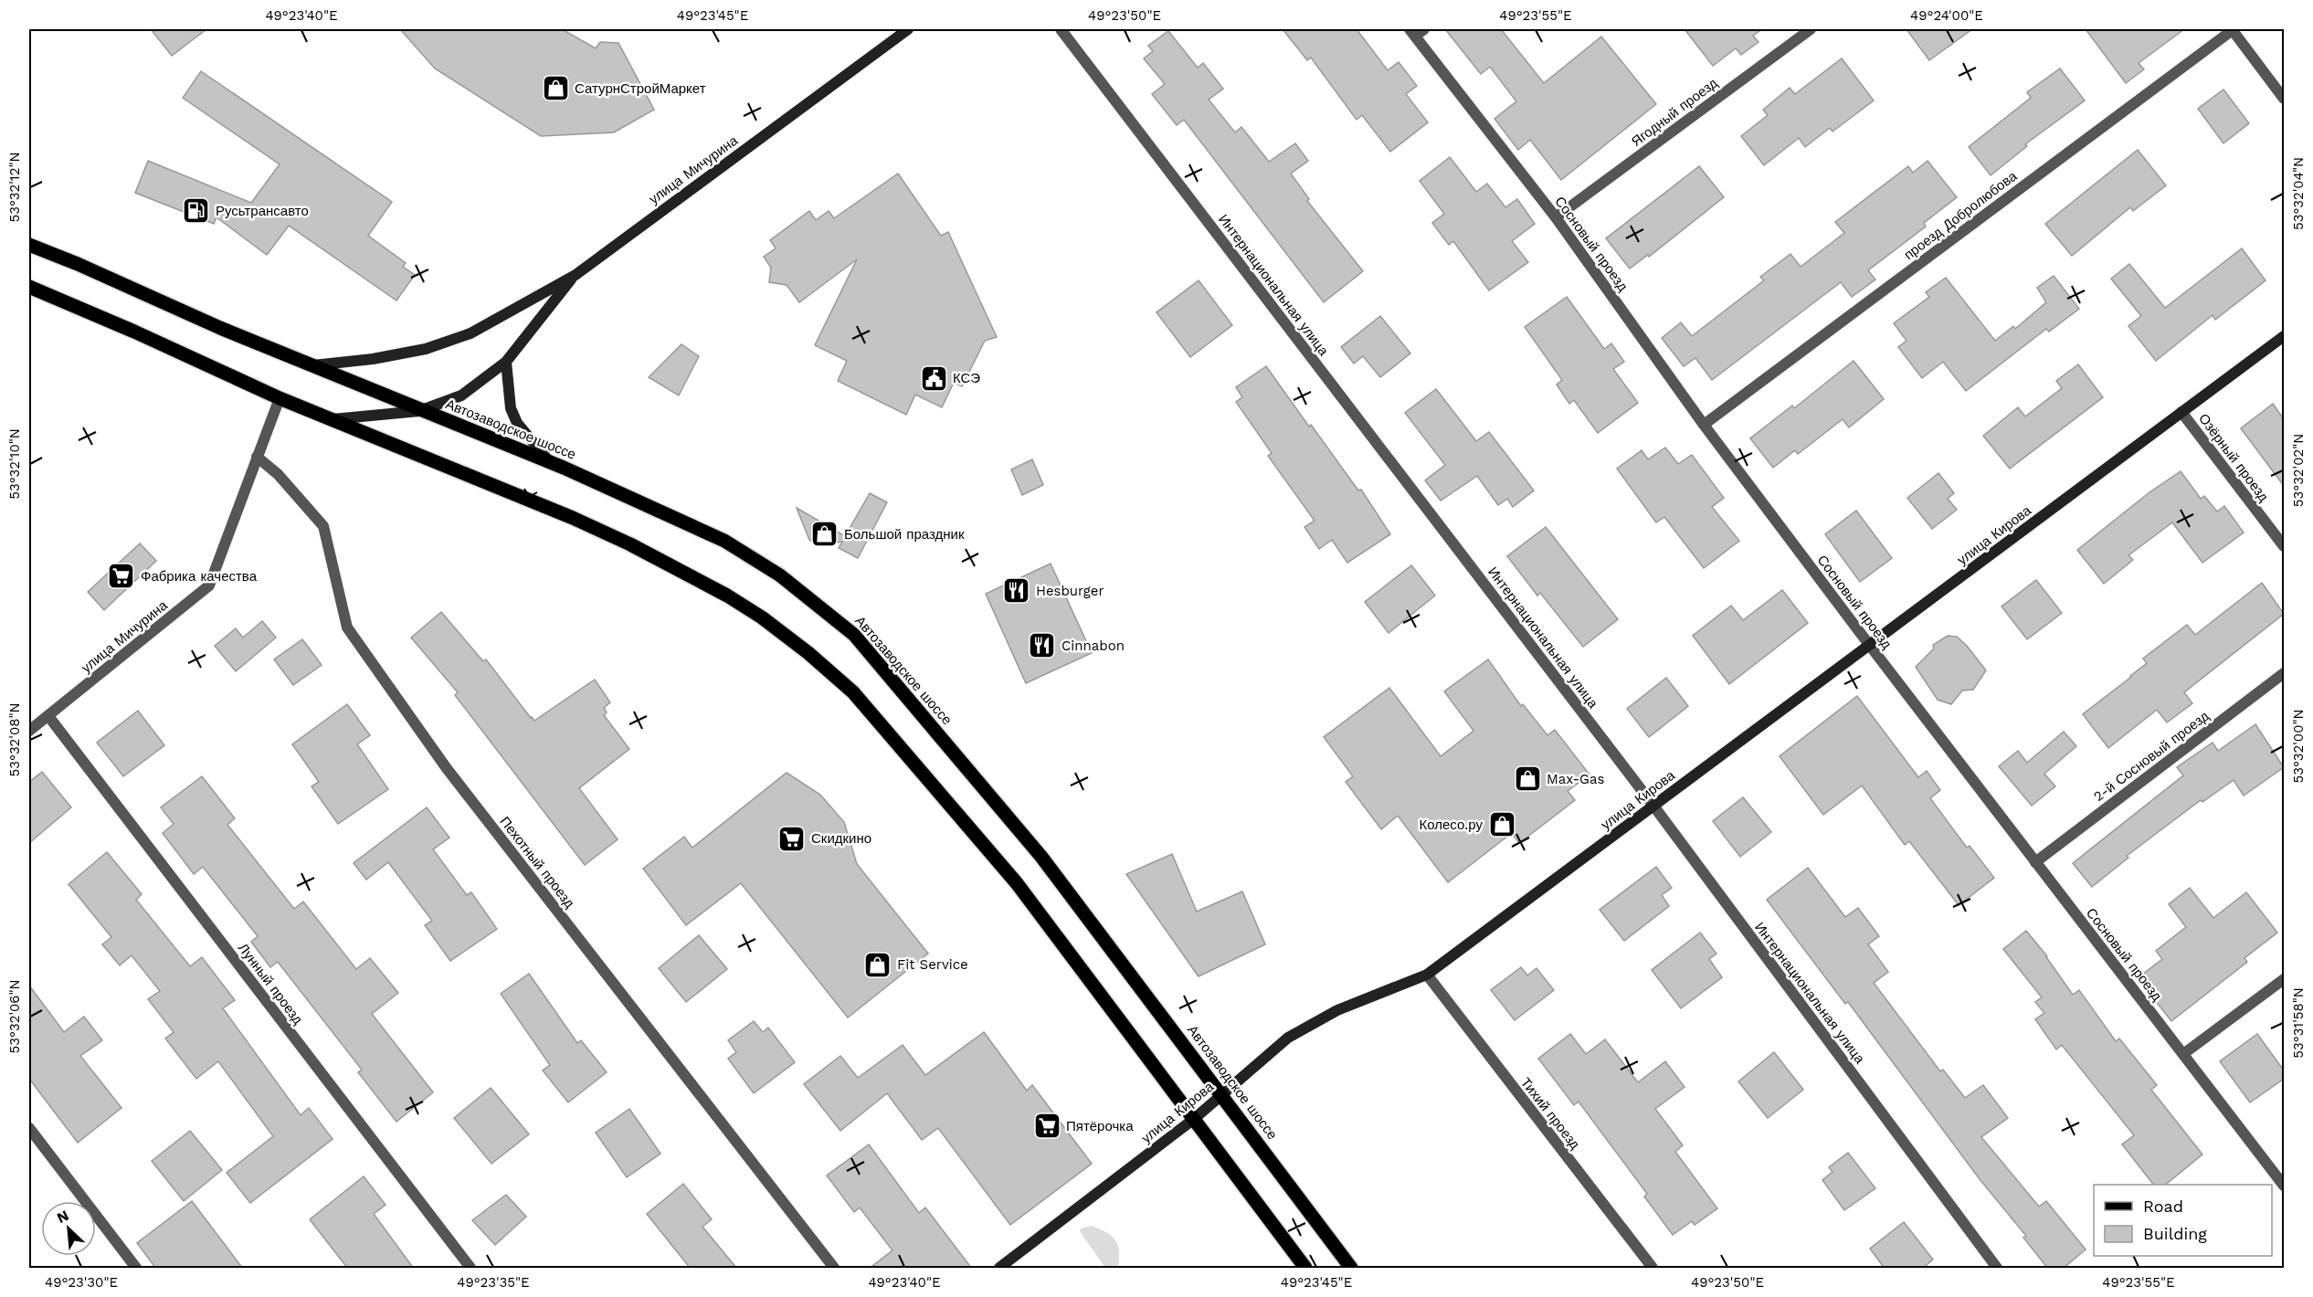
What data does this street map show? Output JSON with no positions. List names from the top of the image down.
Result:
{
  "streets": {
    "main road": ["Автозаводское шоссе"],
    "street": [
      "Ягодный проезд",
      "улица Мичурина",
      "проезд Добролюбова",
      "Сосновый проезд",
      "Интернациональная улица",
      "Озёрный проезд",
      "улица Кирова",
      "2-й Сосновый проезд",
      "Пехотный проезд",
      "Лунный проезд",
      "Тихий проезд"
    ]
  },
  "crossings": [
    ["Ягодный проезд", "Сосновый проезд"],
    ["улица Мичурина", "Автозаводское шоссе"],
    ["улица Мичурина", "Пехотный проезд"],
    ["улица Мичурина", "Лунный проезд"],
    ["проезд Добролюбова", "Сосновый проезд"],
    ["Сосновый проезд", "улица Кирова"],
    ["Сосновый проезд", "2-й Сосновый проезд"],
    ["Интернациональная улица", "улица Кирова"],
    ["Автозаводское шоссе", "улица Кирова"],
    ["Озёрный проезд", "улица Кирова"],
    ["улица Кирова", "Тихий проезд"]
  ],
  "places": {
    "shop": [
      "СатурнСтройМаркет",
      "Большой праздник",
      "Max-Gas",
      "Колесо.ру",
      "Fit Service"
    ],
    "fuel station": ["Русьтрансавто"],
    "public building": ["КСЭ"],
    "supermarket": ["Фабрика качества", "Скидкино", "Пятёрочка"],
    "restaurant": ["Hesburger", "Cinnabon"]
  },
  "legend": ["Road", "Building"],
  "north": "top left",
  "coordinates": [
    "49°23'40\"E",
    "49°23'45\"E",
    "49°23'50\"E",
    "49°23'55\"E",
    "49°24'00\"E",
    "53°32'12\"N",
    "53°32'04\"N",
    "53°32'10\"N",
    "53°32'02\"N",
    "53°32'08\"N",
    "53°32'00\"N",
    "53°32'06\"N",
    "53°31'58\"N",
    "49°23'30\"E",
    "49°23'35\"E"
  ]
}
